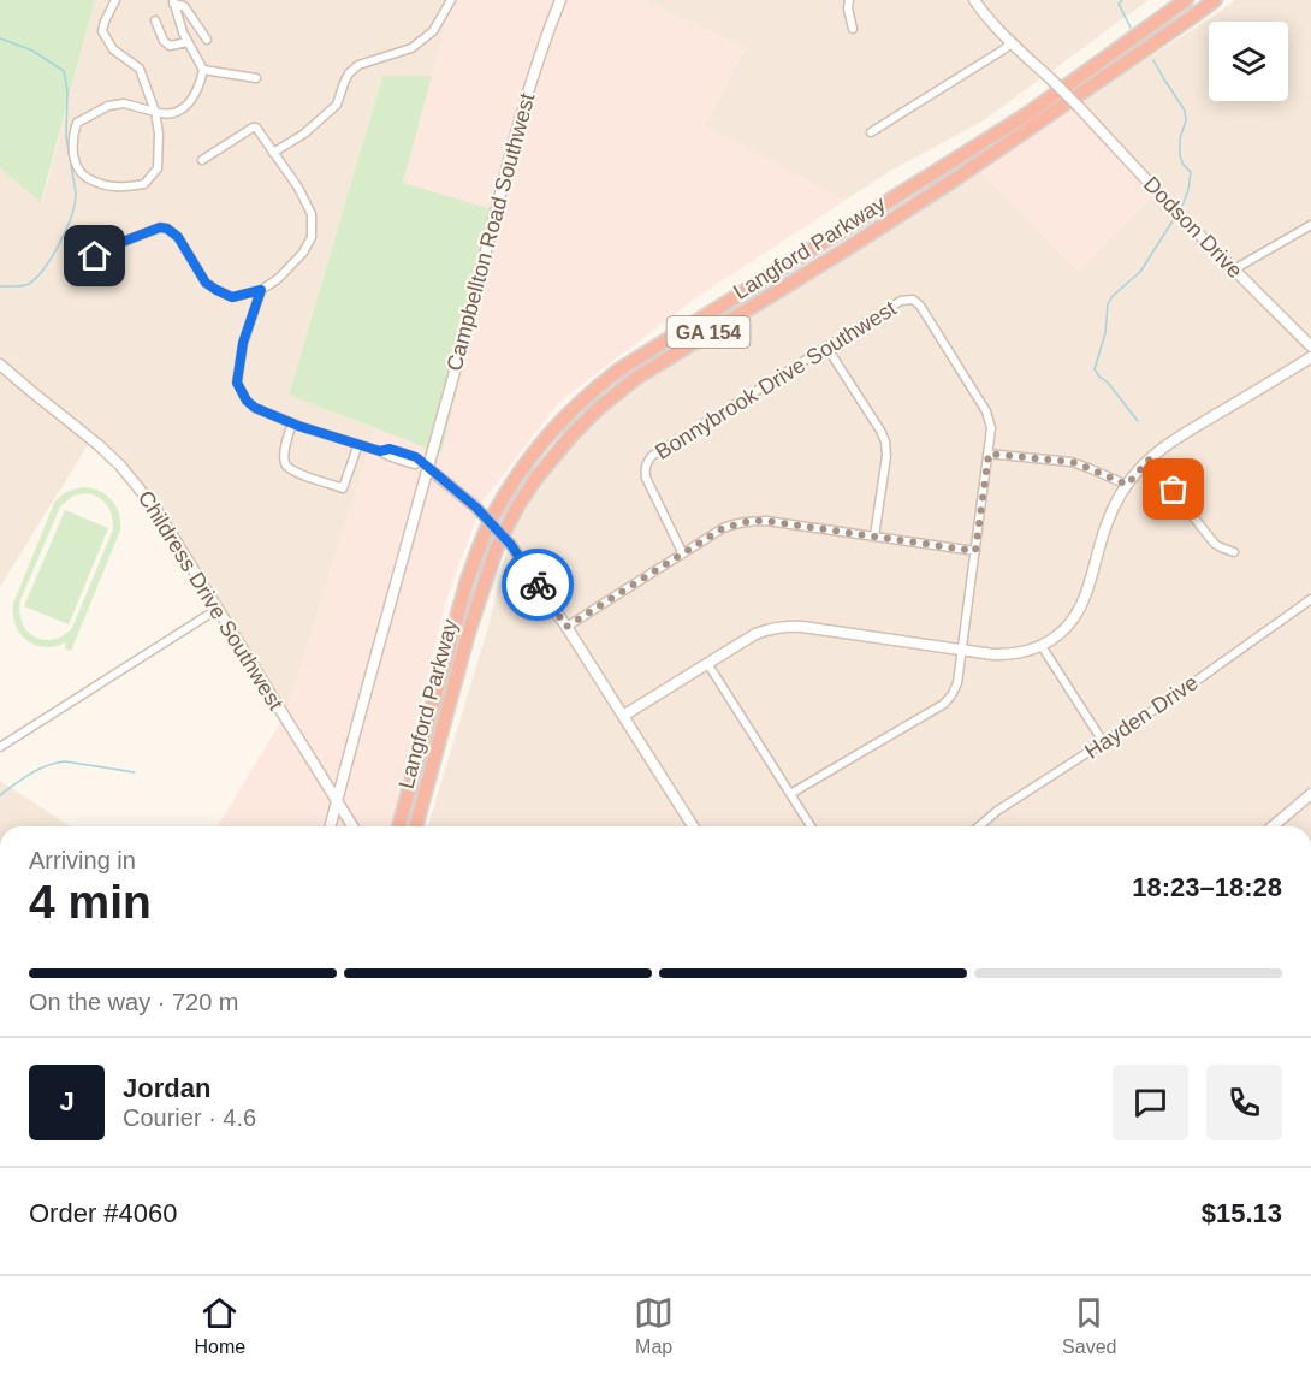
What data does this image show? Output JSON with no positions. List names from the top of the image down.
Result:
{
  "streets": {
    "highway": ["Langford Parkway", "GA 154"],
    "street": [
      "Dodson Drive",
      "Campbellton Road Southwest",
      "Bonnybrook Drive Southwest",
      "Childress Drive Southwest",
      "Hayden Drive"
    ]
  },
  "crossings": [
    ["Campbellton Road Southwest", "Childress Drive Southwest"]
  ],
  "page": {
    "heading": ["4 min", "Arriving in", "18:23–18:28"],
    "panel": [
      "Jordan",
      "Courier · 4.6",
      "Order #4060",
      "$15.13"
    ],
    "bar": "On the way · 720 m",
    "round": "J",
    "tabs": ["Home", "Map", "Saved"]
  }
}
